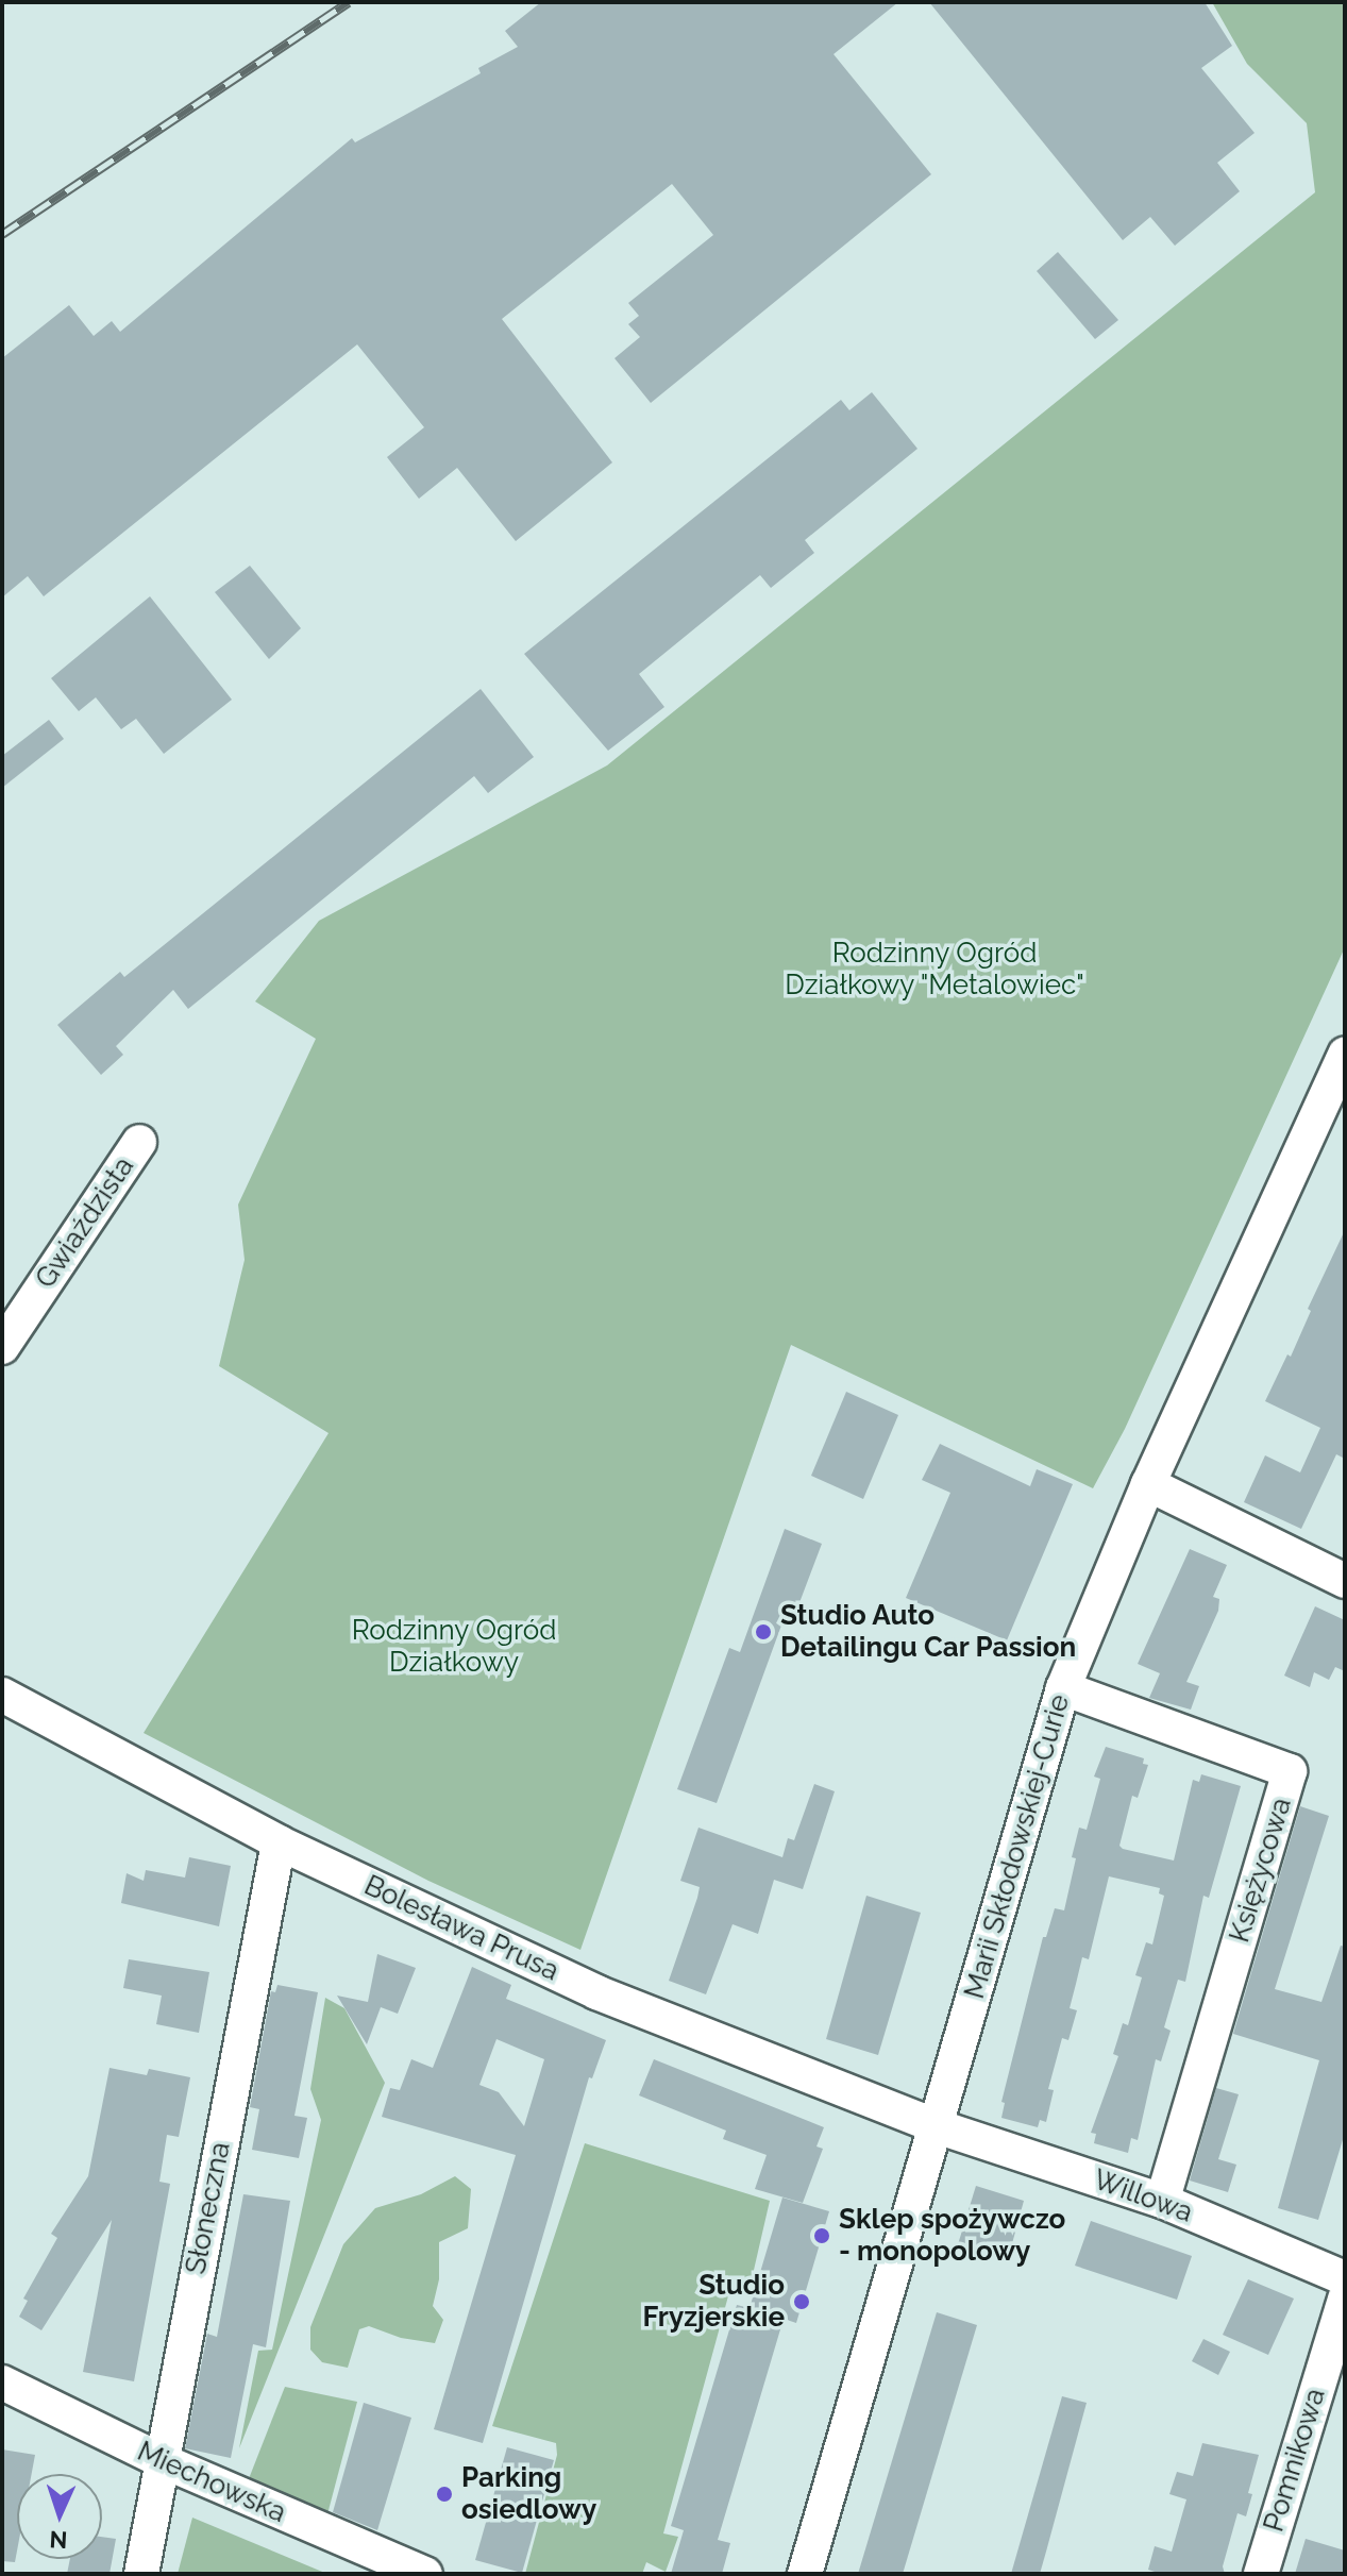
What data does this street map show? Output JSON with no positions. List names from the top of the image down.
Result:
{
  "streets": {
    "street": [
      "Gwiaździsta",
      "Marii Skłodowskiej-Curie",
      "Księżycowa",
      "Bolesława Prusa",
      "Willowa",
      "Słoneczna",
      "Pomnikowa",
      "Miechowska"
    ]
  },
  "crossings": [
    ["Marii Skłodowskiej-Curie", "Księżycowa"],
    ["Marii Skłodowskiej-Curie", "Bolesława Prusa"],
    ["Marii Skłodowskiej-Curie", "Willowa"],
    ["Księżycowa", "Willowa"],
    ["Bolesława Prusa", "Willowa"],
    ["Bolesława Prusa", "Słoneczna"],
    ["Słoneczna", "Miechowska"]
  ],
  "parks": ["Rodzinny Ogród Działkowy \"Metalowiec\"", "Rodzinny Ogród Działkowy"],
  "places": [
    "Studio Auto Detailingu Car Passion",
    "Sklep spożywczo - monopolowy",
    "Studio Fryzjerskie",
    "Parking osiedlowy"
  ],
  "north": "bottom"
}
